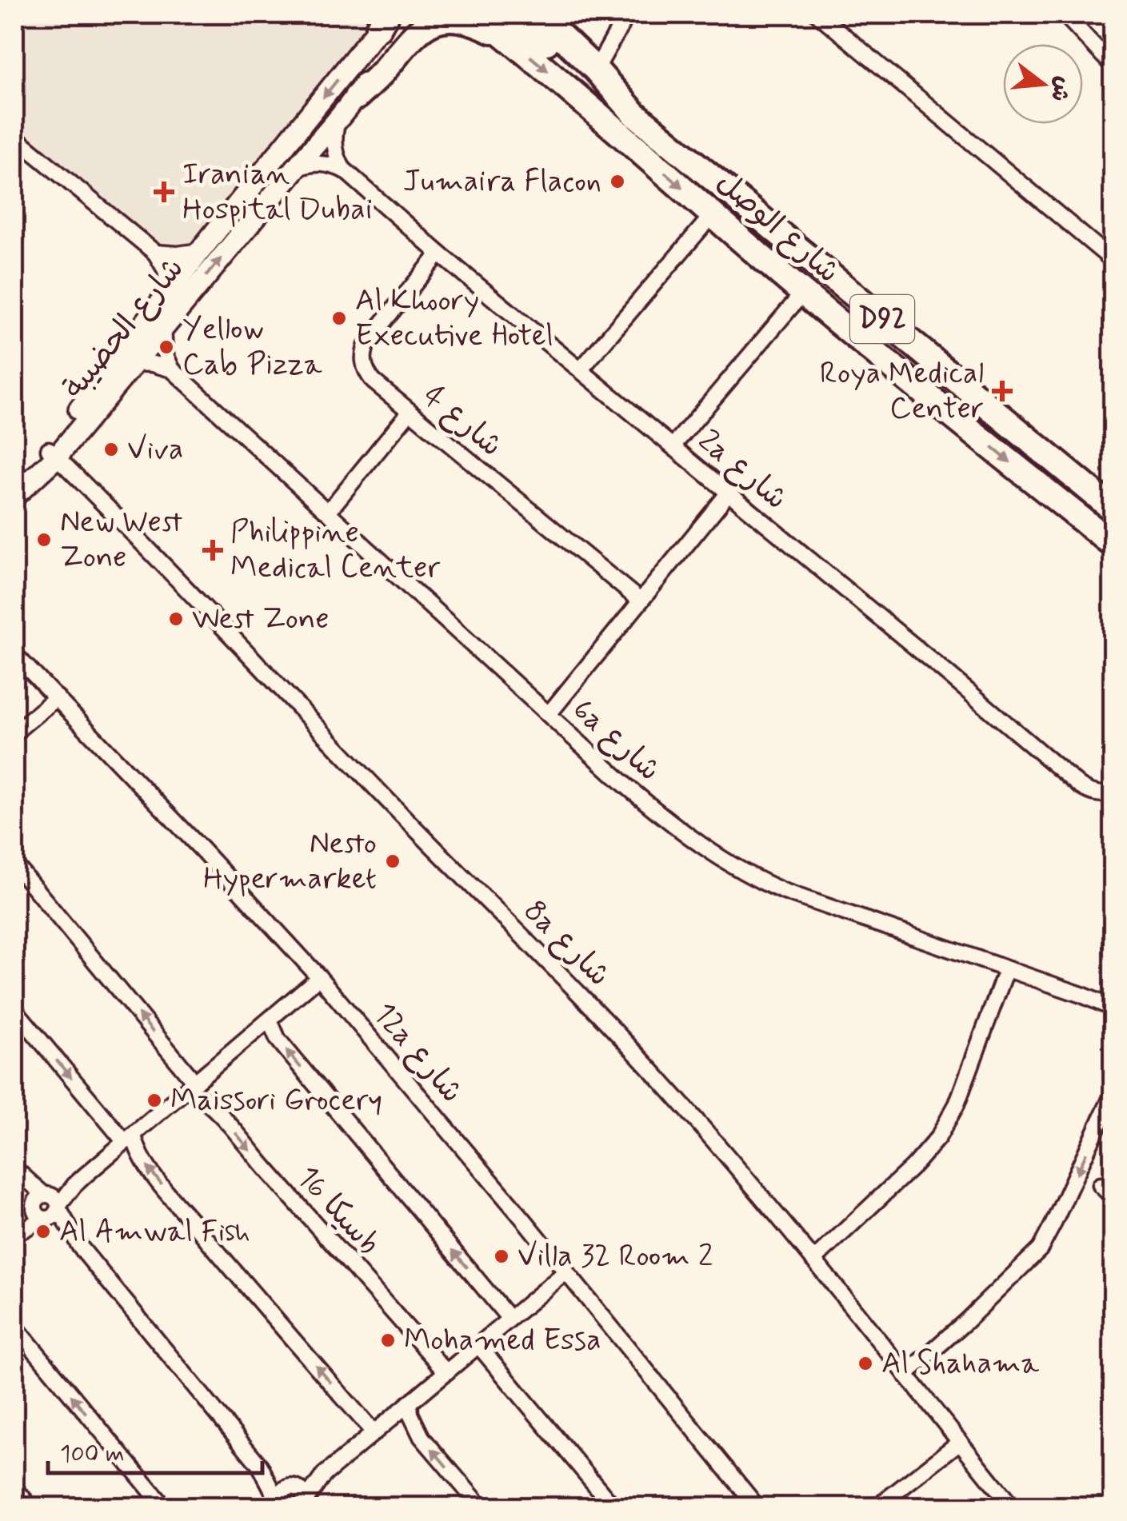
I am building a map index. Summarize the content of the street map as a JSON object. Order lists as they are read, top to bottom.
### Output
{
  "streets": {
    "main road": ["شارع الوصل", "D92"],
    "street": [
      "شارع الحضيبة",
      "شارع 4",
      "2a شارع",
      "6a شارع",
      "8a شارع",
      "12a شارع",
      "سيكا 16b"
    ]
  },
  "crossings": [
    ["شارع الحضيبة", "8a شارع"],
    ["شارع 4", "2a شارع"]
  ],
  "places": {
    "other": [
      "Jumaira Flacon",
      "Al Khoory Executive Hotel",
      "Yellow Cab Pizza",
      "Viva",
      "New West Zone",
      "West Zone",
      "Nesto Hypermarket",
      "Maissori Grocery",
      "Al Amwal Fish",
      "Villa 32 Room 2",
      "Mohamed Essa",
      "Al Shahama"
    ],
    "health": ["Iranian Hospital Dubai", "Roya Medical Center", "Philippine Medical Center"]
  },
  "scale_bar": "100 m",
  "north": "right"
}
